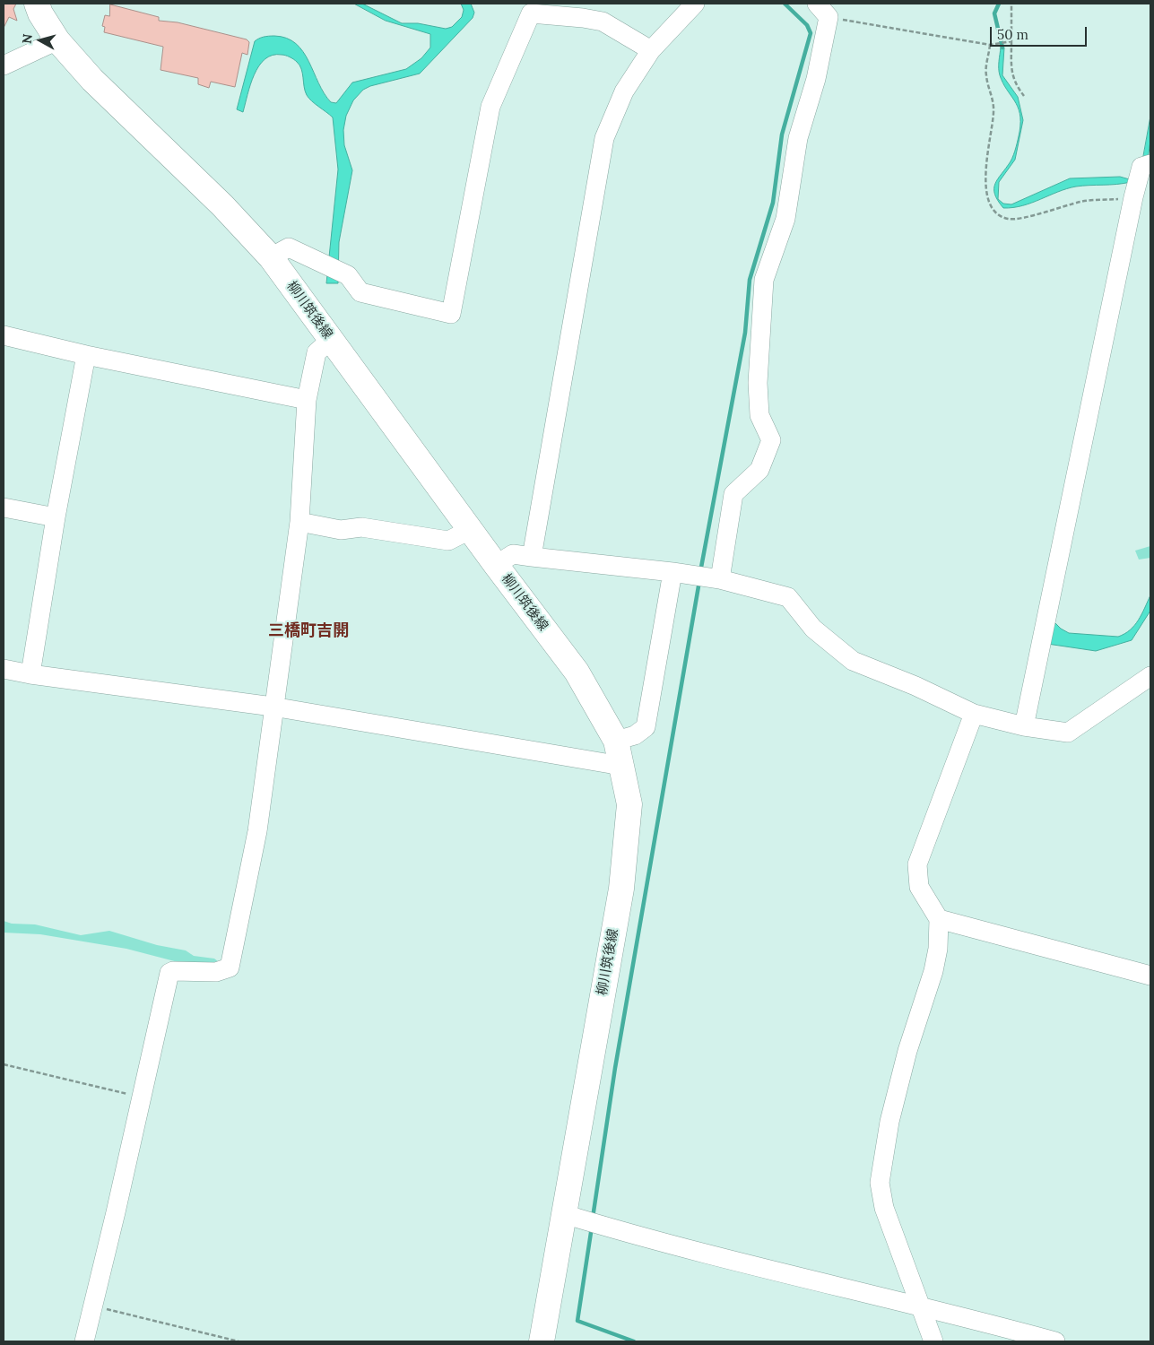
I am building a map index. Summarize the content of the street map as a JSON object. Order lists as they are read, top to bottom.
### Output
{
  "streets": {
    "main road": ["柳川筑後線"]
  },
  "districts": ["三橋町吉開"],
  "scale_bar": "50 m",
  "north": "left"
}
